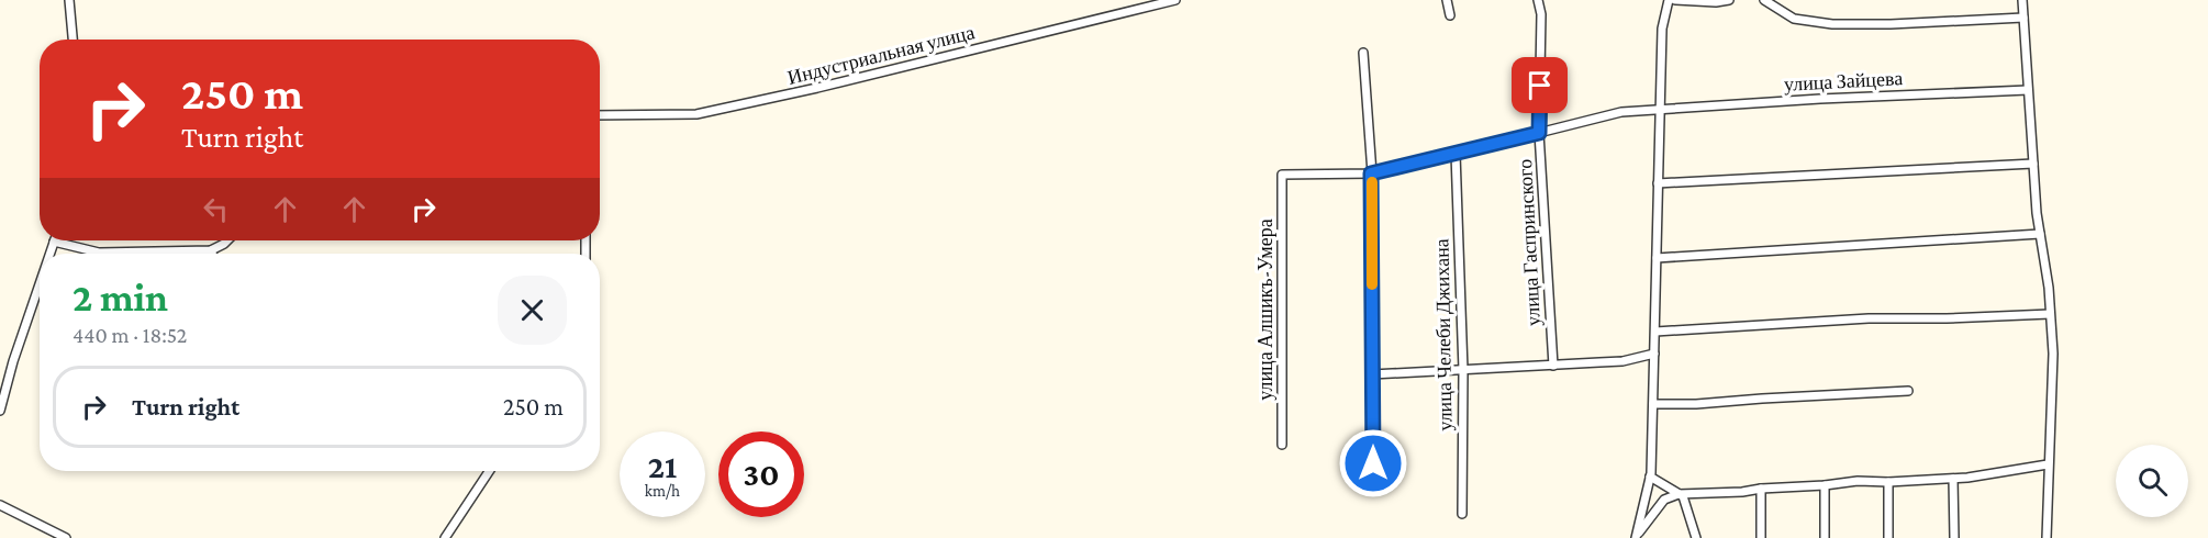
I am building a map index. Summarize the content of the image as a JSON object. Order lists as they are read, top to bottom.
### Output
{
  "streets": {
    "street": [
      "Индустриальная улица",
      "улица Зайцева",
      "улица Гаспринского",
      "улица Алшикъ-Умера",
      "улица Челеби Джихана"
    ]
  },
  "crossings": [
    ["улица Зайцева", "улица Гаспринского"],
    ["улица Зайцева", "улица Алшикъ-Умера"],
    ["улица Зайцева", "улица Челеби Джихана"]
  ],
  "page": {
    "turn": ["250 m", "Turn right"],
    "heading": ["2 min", "440 m · 18:52"],
    "list": [
      {
        "name": "Turn right",
        "value": "250 m"
      }
    ],
    "speed": "21 km/h",
    "limit": "30"
  }
}
